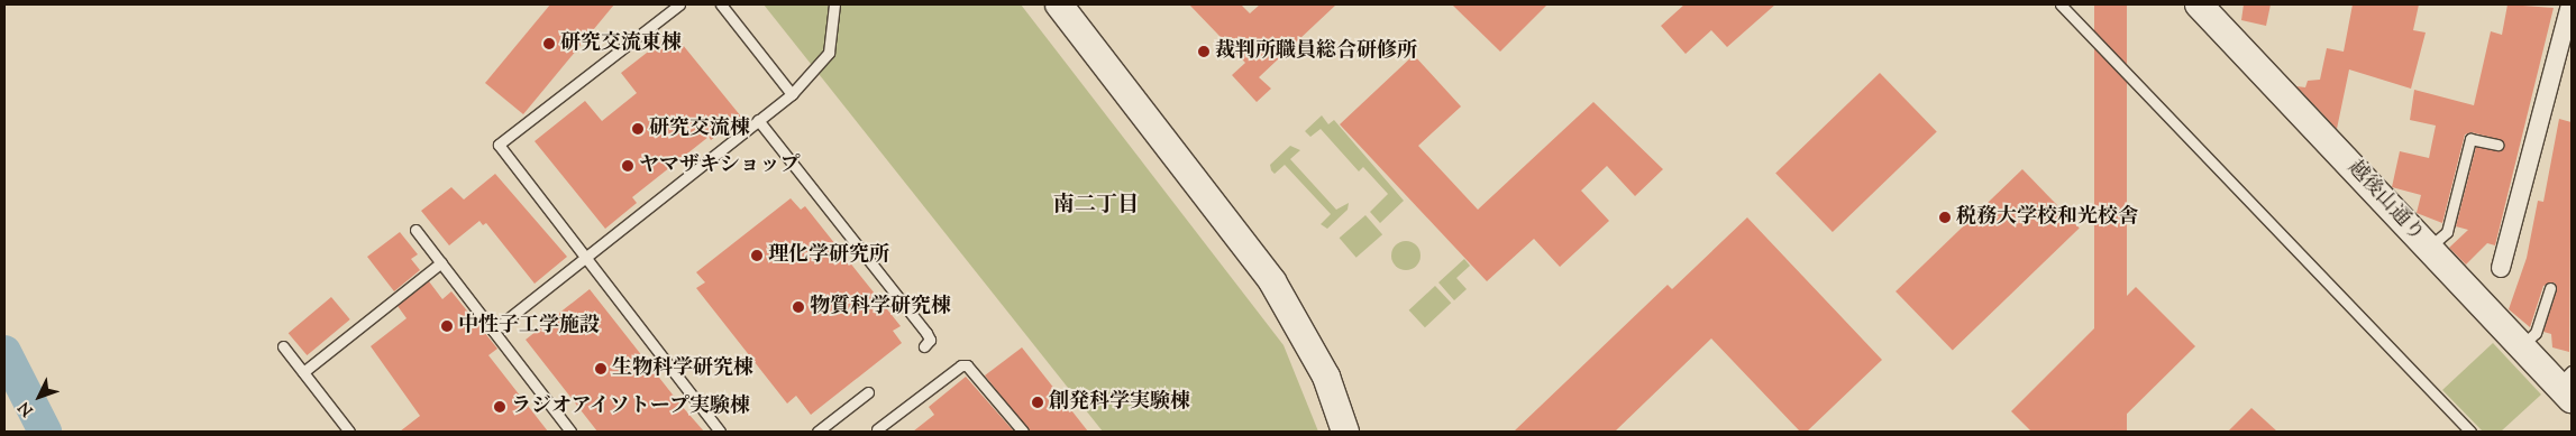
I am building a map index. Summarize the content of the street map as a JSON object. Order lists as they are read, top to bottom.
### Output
{
  "streets": {
    "street": ["越後山通り"]
  },
  "districts": ["南二丁目"],
  "places": [
    "研究交流東棟",
    "裁判所職員総合研修所",
    "研究交流棟",
    "ヤマザキショップ",
    "税務大学校和光校舎",
    "理化学研究所",
    "物質科学研究棟",
    "中性子工学施設",
    "生物科学研究棟",
    "創発科学実験棟",
    "ラジオアイソトープ実験棟"
  ],
  "north": "bottom left"
}
